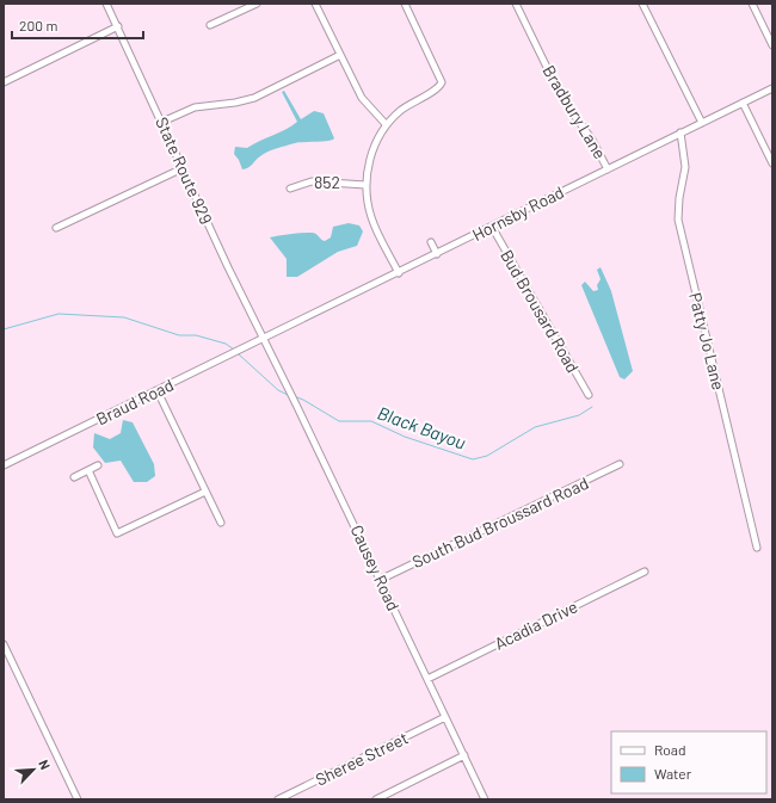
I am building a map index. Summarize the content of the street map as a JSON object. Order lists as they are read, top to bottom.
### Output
{
  "streets": {
    "street": [
      "Bradbury Lane",
      "State Route 929",
      "852",
      "Hornsby Road",
      "Bud Brousard Road",
      "Patty Jo Lane",
      "Braud Road",
      "South Bud Broussard Road",
      "Causey Road",
      "Acadia Drive",
      "Sheree Street"
    ]
  },
  "crossings": [
    ["Bradbury Lane", "Hornsby Road"],
    ["State Route 929", "Hornsby Road"],
    ["State Route 929", "Braud Road"],
    ["State Route 929", "Causey Road"],
    ["Hornsby Road", "Bud Brousard Road"],
    ["Hornsby Road", "Patty Jo Lane"],
    ["Hornsby Road", "Braud Road"],
    ["Hornsby Road", "Causey Road"],
    ["Braud Road", "Causey Road"],
    ["South Bud Broussard Road", "Causey Road"],
    ["Causey Road", "Acadia Drive"],
    ["Causey Road", "Sheree Street"]
  ],
  "water": ["Black Bayou"],
  "legend": ["Road", "Water"],
  "scale_bar": "200 m",
  "north": "top right"
}
